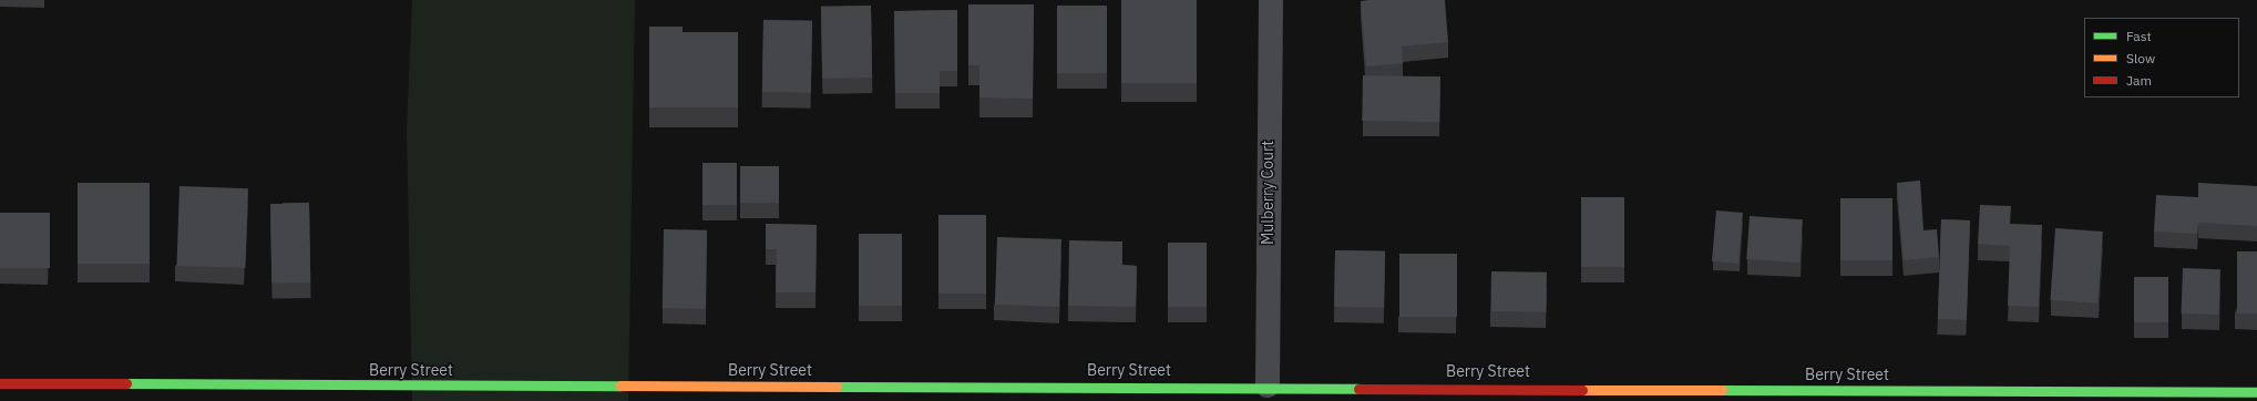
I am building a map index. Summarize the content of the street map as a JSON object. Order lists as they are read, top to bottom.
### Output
{
  "streets": {
    "street": ["Mulberry Court", "Berry Street"]
  },
  "crossings": [
    ["Mulberry Court", "Berry Street"]
  ],
  "legend": ["Fast", "Slow", "Jam"]
}
